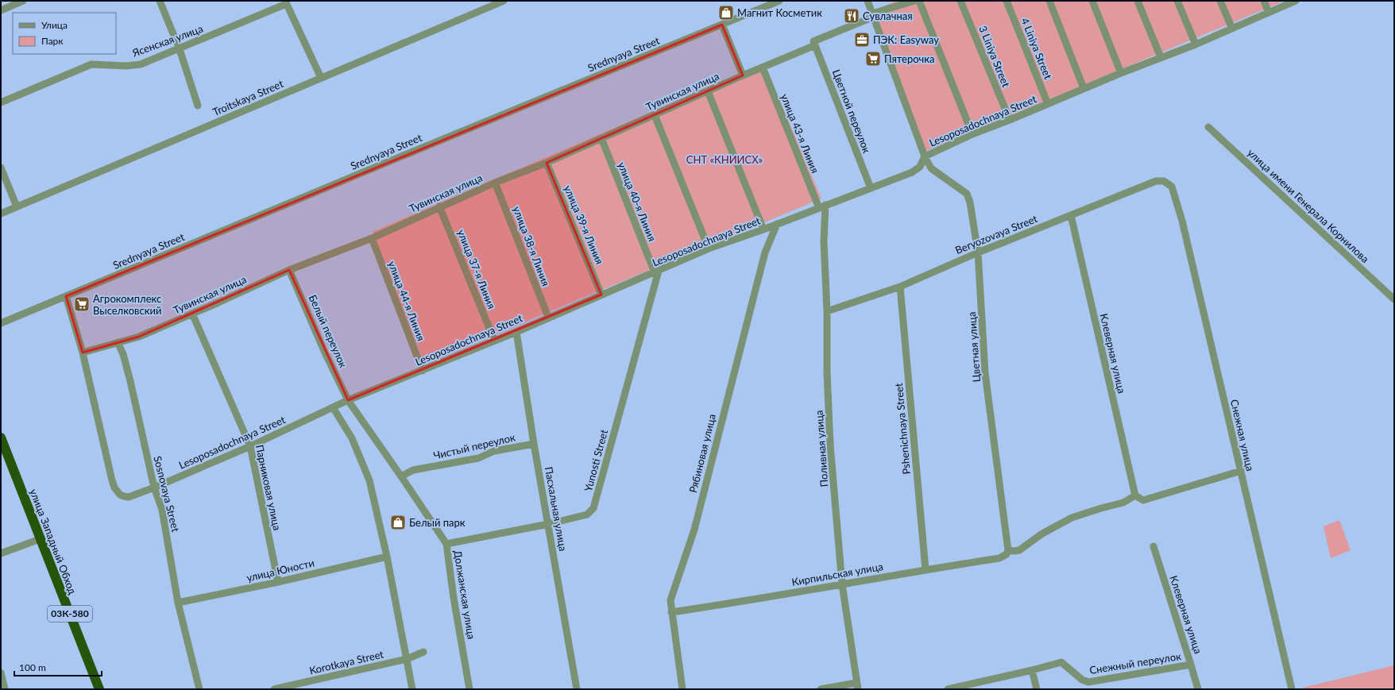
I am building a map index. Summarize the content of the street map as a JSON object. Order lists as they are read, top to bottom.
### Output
{
  "streets": {
    "highway": ["улица Западный Обход", "03К-580"],
    "street": [
      "Ясенская улица",
      "4 Liniya Street",
      "Srednyaya Street",
      "3 Liniya Street",
      "Тувинская улица",
      "Troitskaya Street",
      "Цветной переулок",
      "Lesoposadochnaya Street",
      "улица 43-я Линия",
      "улица 40-я Линия",
      "улица имени Генерала Корнилова",
      "улица 39-я Линия",
      "Beryozovaya Street",
      "улица 38-я Линия",
      "улица 37-я Линия",
      "улица 44-я Линия",
      "Белый переулок",
      "Цветная улица",
      "Клеверная улица",
      "Pshenichnaya Street",
      "Снежная улица",
      "Чистый переулок",
      "Поливная улица",
      "Рябиновая улица",
      "Yunosti Street",
      "Парниковая улица",
      "Sosnovaya Street",
      "Пасхальная улица",
      "улица Юности",
      "Кирпильская улица",
      "Должанская улица",
      "Korotkaya Street",
      "Снежный переулок"
    ]
  },
  "crossings": [
    ["4 Liniya Street", "Lesoposadochnaya Street"],
    ["3 Liniya Street", "Lesoposadochnaya Street"],
    ["Тувинская улица", "Цветной переулок"],
    ["Тувинская улица", "Lesoposadochnaya Street"],
    ["Тувинская улица", "улица 43-я Линия"],
    ["Тувинская улица", "улица 40-я Линия"],
    ["Тувинская улица", "улица 39-я Линия"],
    ["Тувинская улица", "улица 38-я Линия"],
    ["Тувинская улица", "улица 37-я Линия"],
    ["Тувинская улица", "улица 44-я Линия"],
    ["Тувинская улица", "Белый переулок"],
    ["Тувинская улица", "Цветная улица"],
    ["Тувинская улица", "Парниковая улица"],
    ["Тувинская улица", "Sosnovaya Street"],
    ["Цветной переулок", "Lesoposadochnaya Street"],
    ["Lesoposadochnaya Street", "улица 43-я Линия"],
    ["Lesoposadochnaya Street", "улица 40-я Линия"],
    ["Lesoposadochnaya Street", "улица 39-я Линия"],
    ["Lesoposadochnaya Street", "улица 38-я Линия"],
    ["Lesoposadochnaya Street", "улица 37-я Линия"],
    ["Lesoposadochnaya Street", "улица 44-я Линия"],
    ["Lesoposadochnaya Street", "Белый переулок"],
    ["Lesoposadochnaya Street", "Цветная улица"],
    ["Lesoposadochnaya Street", "Поливная улица"],
    ["Lesoposadochnaya Street", "Рябиновая улица"],
    ["Lesoposadochnaya Street", "Yunosti Street"],
    ["Lesoposadochnaya Street", "Парниковая улица"],
    ["Lesoposadochnaya Street", "Sosnovaya Street"],
    ["Lesoposadochnaya Street", "Пасхальная улица"],
    ["Lesoposadochnaya Street", "Должанская улица"],
    ["улица 43-я Линия", "Поливная улица"],
    ["улица 40-я Линия", "Yunosti Street"],
    ["Beryozovaya Street", "Цветная улица"],
    ["Beryozovaya Street", "Клеверная улица"],
    ["Beryozovaya Street", "Pshenichnaya Street"],
    ["Beryozovaya Street", "Снежная улица"],
    ["Beryozovaya Street", "Поливная улица"],
    ["Белый переулок", "Должанская улица"],
    ["Цветная улица", "Кирпильская улица"],
    ["Клеверная улица", "Кирпильская улица"],
    ["Клеверная улица", "Снежный переулок"],
    ["Pshenichnaya Street", "Кирпильская улица"],
    ["Чистый переулок", "Пасхальная улица"],
    ["Чистый переулок", "Должанская улица"],
    ["Поливная улица", "Кирпильская улица"],
    ["Рябиновая улица", "Кирпильская улица"],
    ["Yunosti Street", "Пасхальная улица"],
    ["Yunosti Street", "Должанская улица"],
    ["Парниковая улица", "улица Юности"],
    ["Sosnovaya Street", "улица Юности"]
  ],
  "parks": ["СНТ «КНИИСХ»"],
  "places": {
    "shop": ["Магнит Косметик", "Белый парк"],
    "restaurant": ["Сувлачная"],
    "office": ["ПЭК: Easyway"],
    "supermarket": ["Пятерочка", "Агрокомплекс Выселковский"]
  },
  "legend": ["Улица", "Парк"],
  "scale_bar": "100 m"
}
